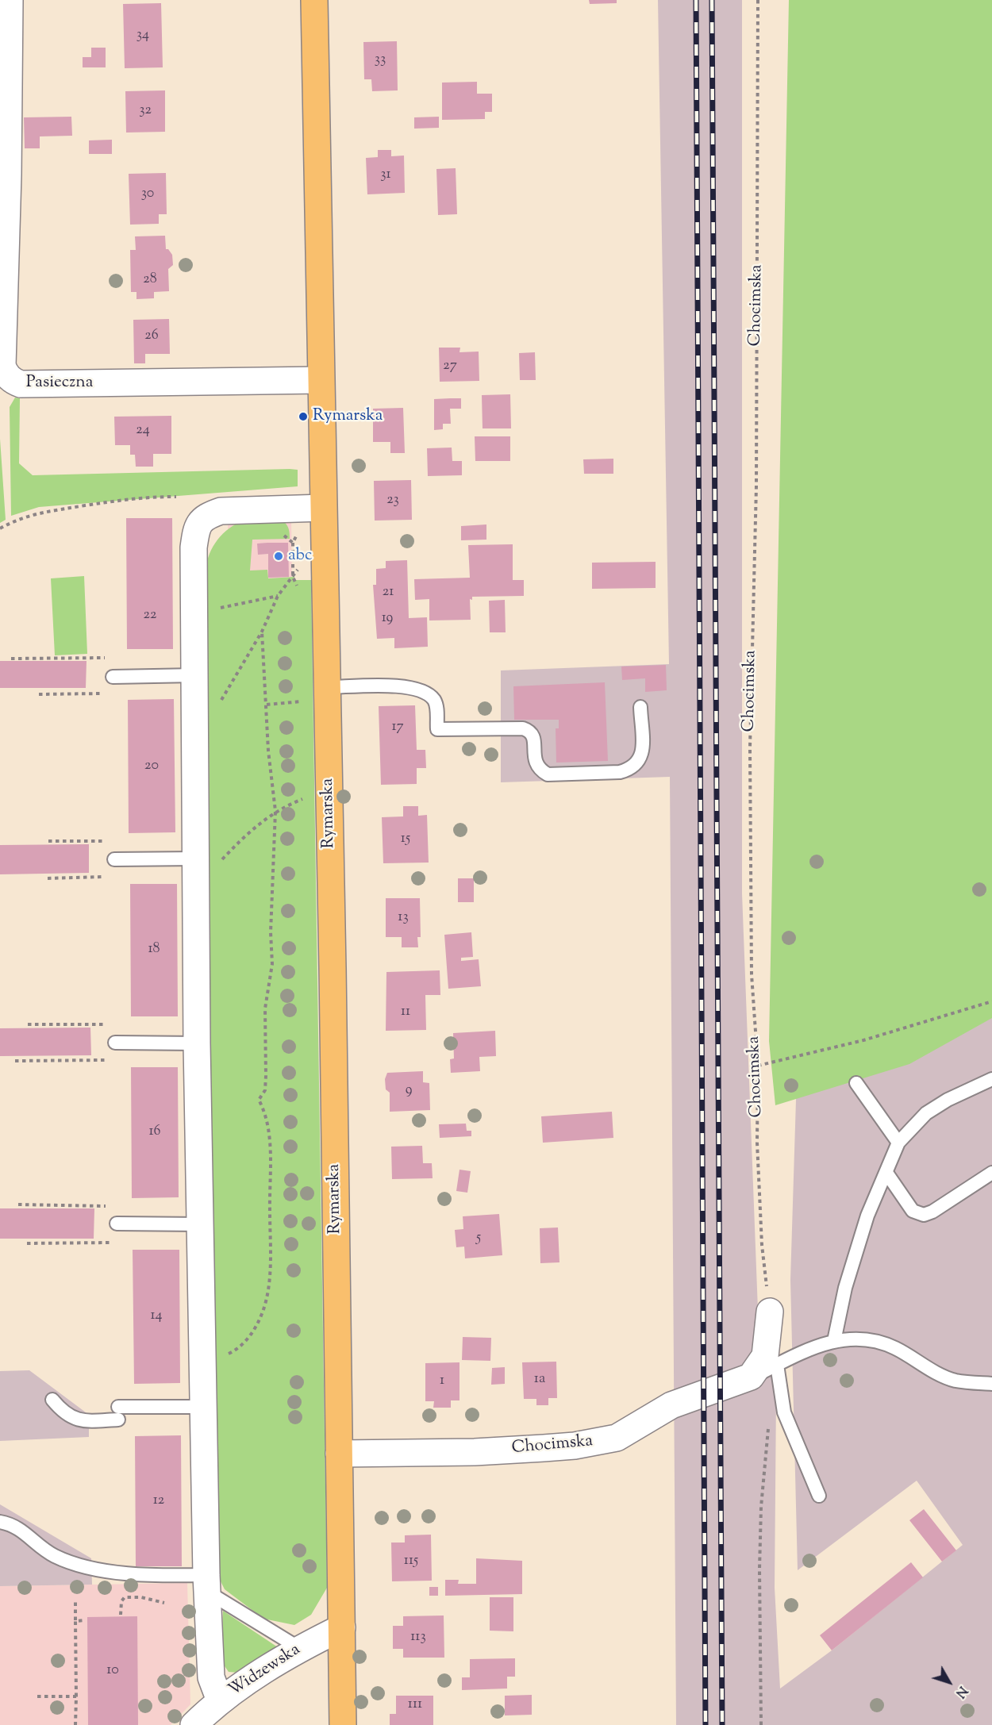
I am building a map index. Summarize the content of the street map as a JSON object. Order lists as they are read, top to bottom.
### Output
{
  "streets": {
    "main road": ["Rymarska"],
    "street": ["Chocimska", "Pasieczna", "Widzewska"]
  },
  "crossings": [
    ["Chocimska", "Rymarska"],
    ["Pasieczna", "Rymarska"],
    ["Rymarska", "Widzewska"]
  ],
  "places": ["Rymarska", "abc"],
  "house_numbers": [
    "34",
    "33",
    "32",
    "31",
    "30",
    "28",
    "26",
    "27",
    "24",
    "23",
    "21",
    "22",
    "19",
    "17",
    "20",
    "15",
    "13",
    "18",
    "11",
    "9",
    "16",
    "5",
    "14",
    "1a",
    "1",
    "12",
    "115",
    "113",
    "10",
    "111"
  ],
  "north": "bottom right"
}
